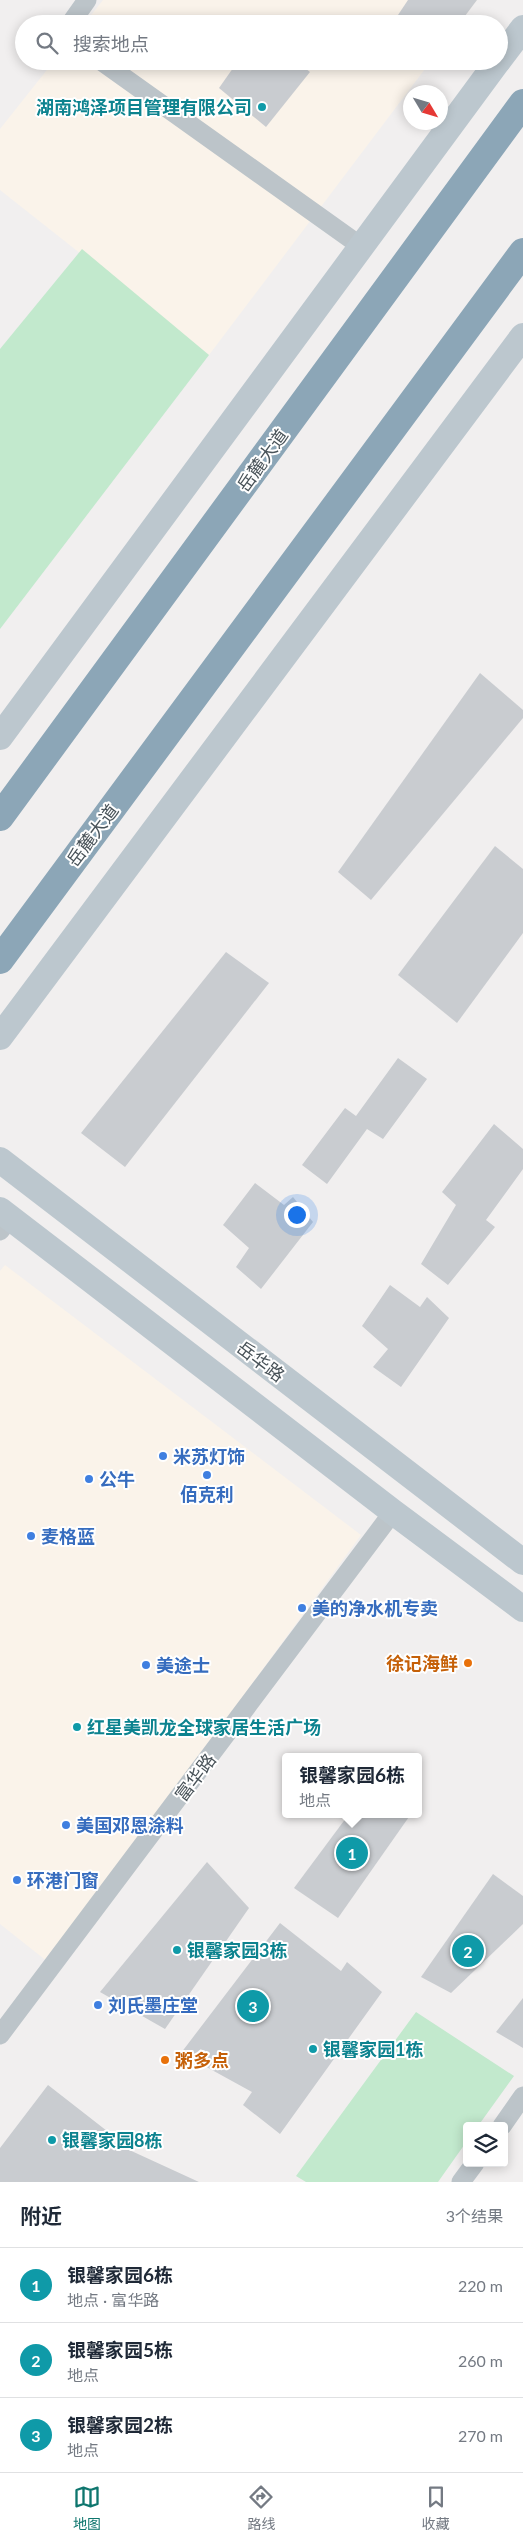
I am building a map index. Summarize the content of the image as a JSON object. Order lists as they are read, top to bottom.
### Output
{
  "streets": {
    "highway": ["岳麓大道"],
    "street": ["岳华路", "富华路"]
  },
  "places": [
    "湖南鸿泽项目管理有限公司",
    "米苏灯饰",
    "佰克利",
    "公牛",
    "麦格蓝",
    "美的净水机专卖",
    "徐记海鲜",
    "美途士",
    "红星美凯龙全球家居生活广场",
    "美国邓恩涂料",
    "环港门窗",
    "银馨家园3栋",
    "刘氏墨庄堂",
    "银馨家园1栋",
    "粥多点",
    "银馨家园8栋"
  ],
  "north": "bottom right",
  "page": {
    "search": "搜索地点",
    "popup": ["银馨家园6栋", "地点"],
    "pins": ["1", "2", "3"],
    "heading": ["附近", "3个结果"],
    "list": [
      {
        "mark": "1",
        "name": "银馨家园6栋",
        "note": "地点 · 富华路",
        "value": "220 m"
      },
      {
        "mark": "2",
        "name": "银馨家园5栋",
        "note": "地点",
        "value": "260 m"
      },
      {
        "mark": "3",
        "name": "银馨家园2栋",
        "note": "地点",
        "value": "270 m"
      }
    ],
    "nav": ["地图", "路线", "收藏"]
  }
}
